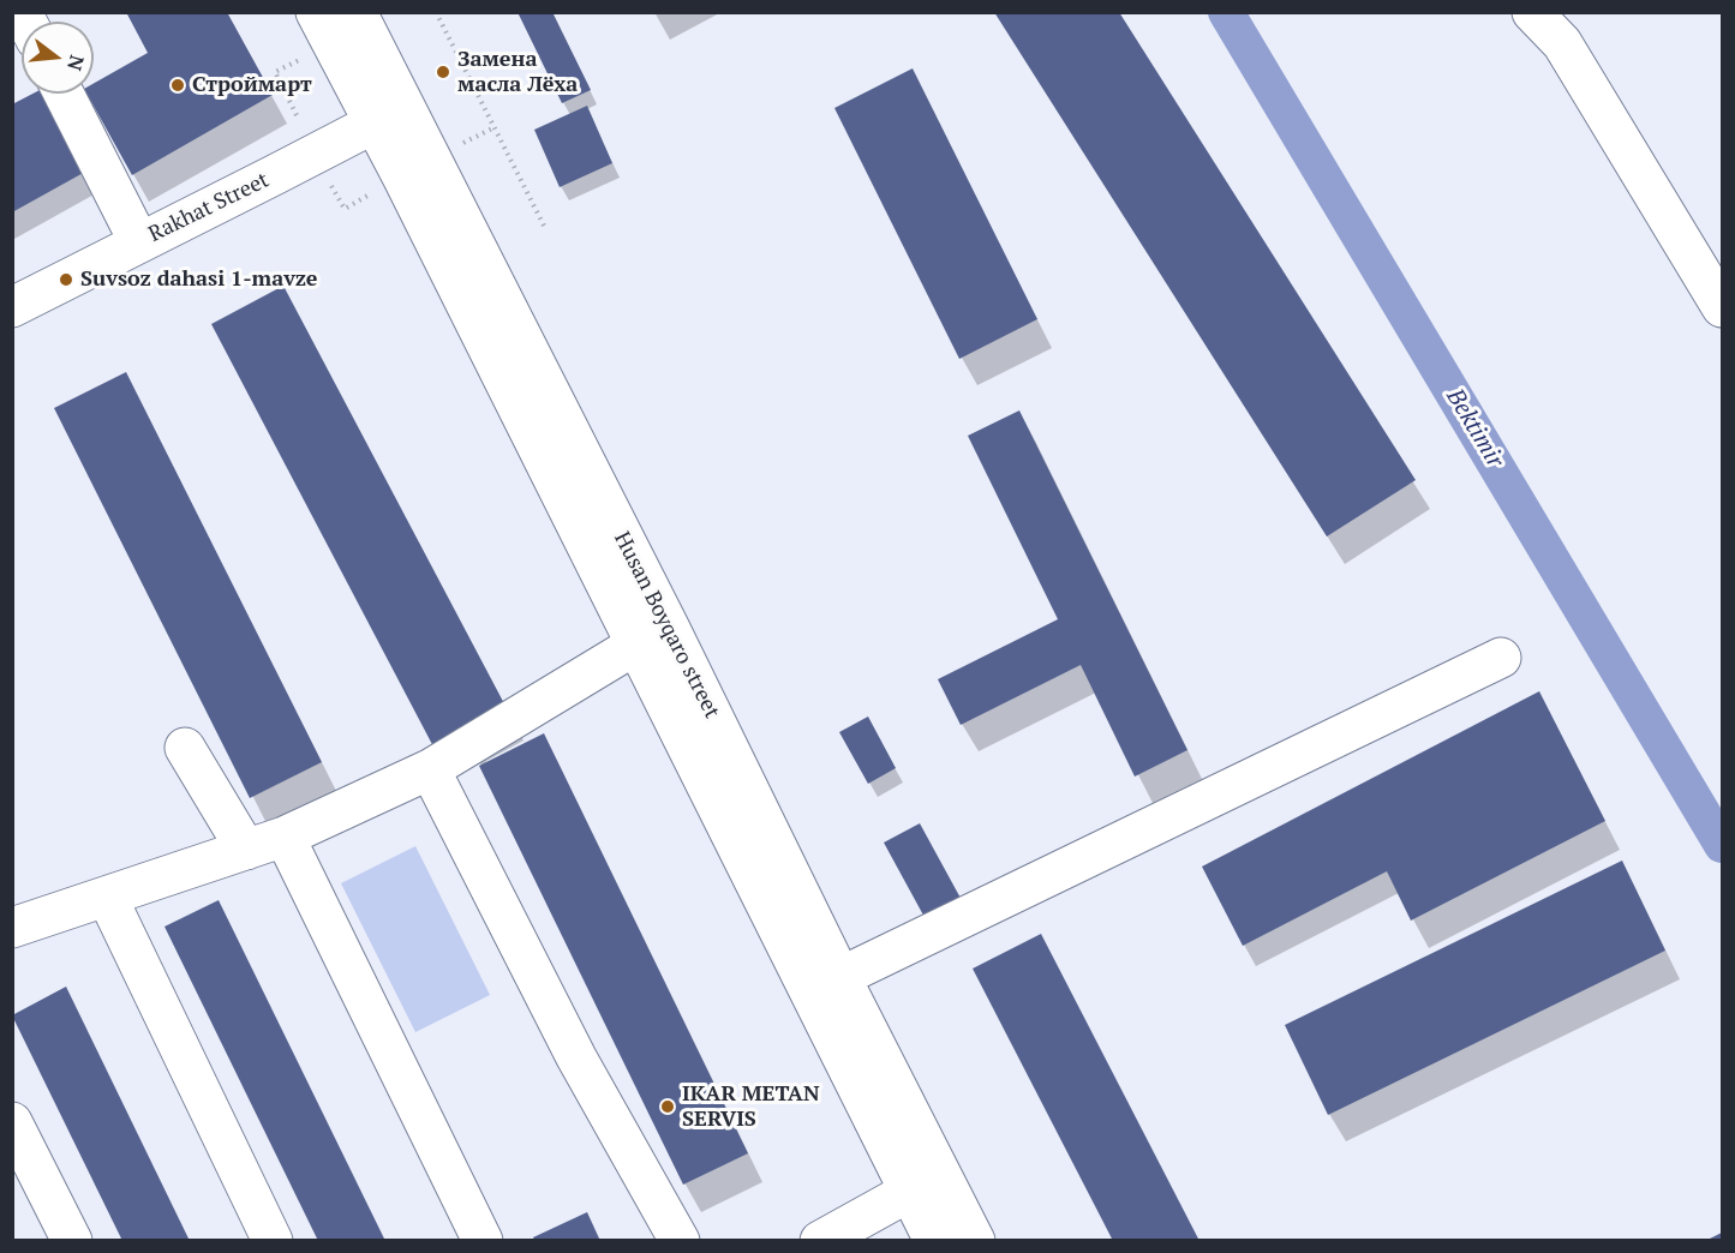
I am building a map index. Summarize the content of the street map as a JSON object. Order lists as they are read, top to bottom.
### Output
{
  "streets": {
    "main road": ["Rakhat Street", "Husan Boyqaro street"]
  },
  "crossings": [
    ["Rakhat Street", "Husan Boyqaro street"]
  ],
  "water": ["Bektimir"],
  "places": [
    "Замена масла Лёха",
    "Строймарт",
    "Suvsoz dahasi 1-mavze",
    "IKAR METAN SERVIS"
  ],
  "north": "right"
}
